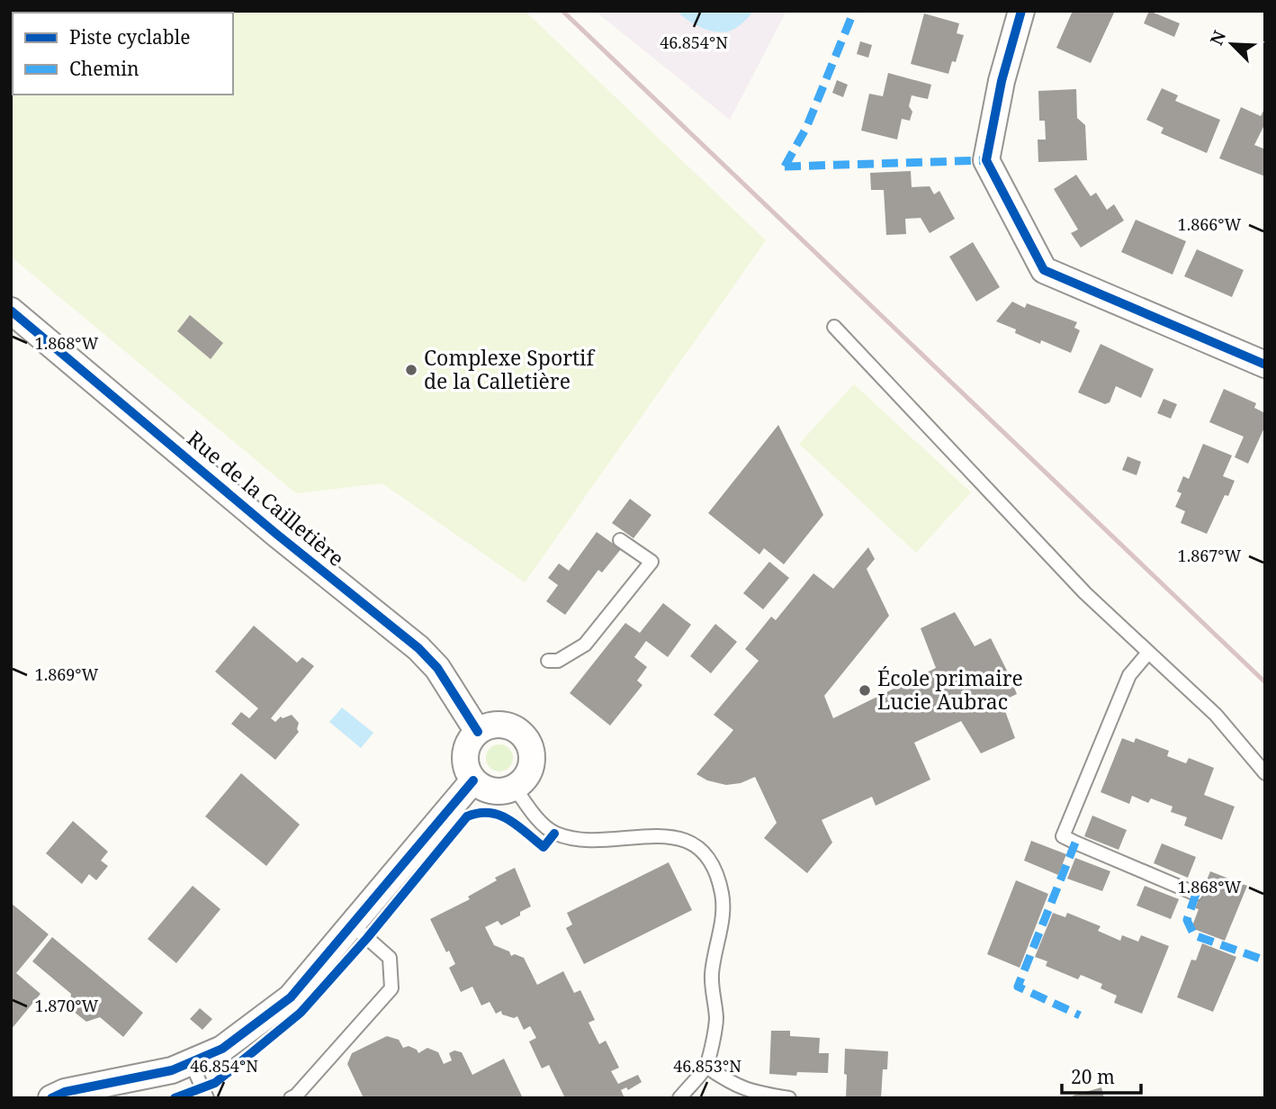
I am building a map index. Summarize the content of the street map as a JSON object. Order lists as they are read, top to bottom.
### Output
{
  "streets": {
    "street": ["Rue de la Cailletière"]
  },
  "places": ["Complexe Sportif de la Calletière", "École primaire Lucie Aubrac"],
  "legend": ["Piste cyclable", "Chemin"],
  "scale_bar": "20 m",
  "north": "top left",
  "coordinates": [
    "46.854°N",
    "1.866°W",
    "1.868°W",
    "1.867°W",
    "1.869°W",
    "1.870°W",
    "46.853°N"
  ]
}
